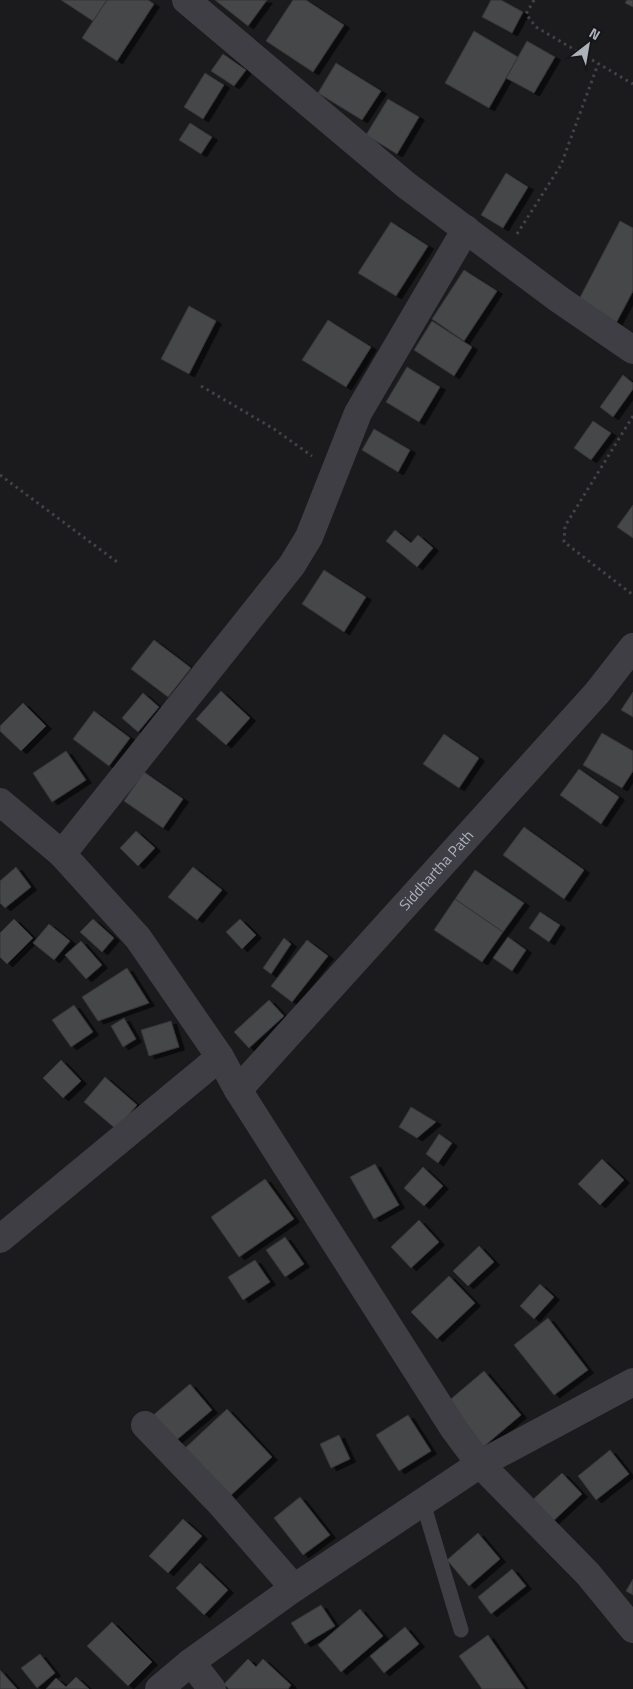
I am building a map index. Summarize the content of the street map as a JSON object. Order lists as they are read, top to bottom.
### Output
{
  "streets": {
    "street": ["Siddhartha Path"]
  },
  "north": "top right"
}
